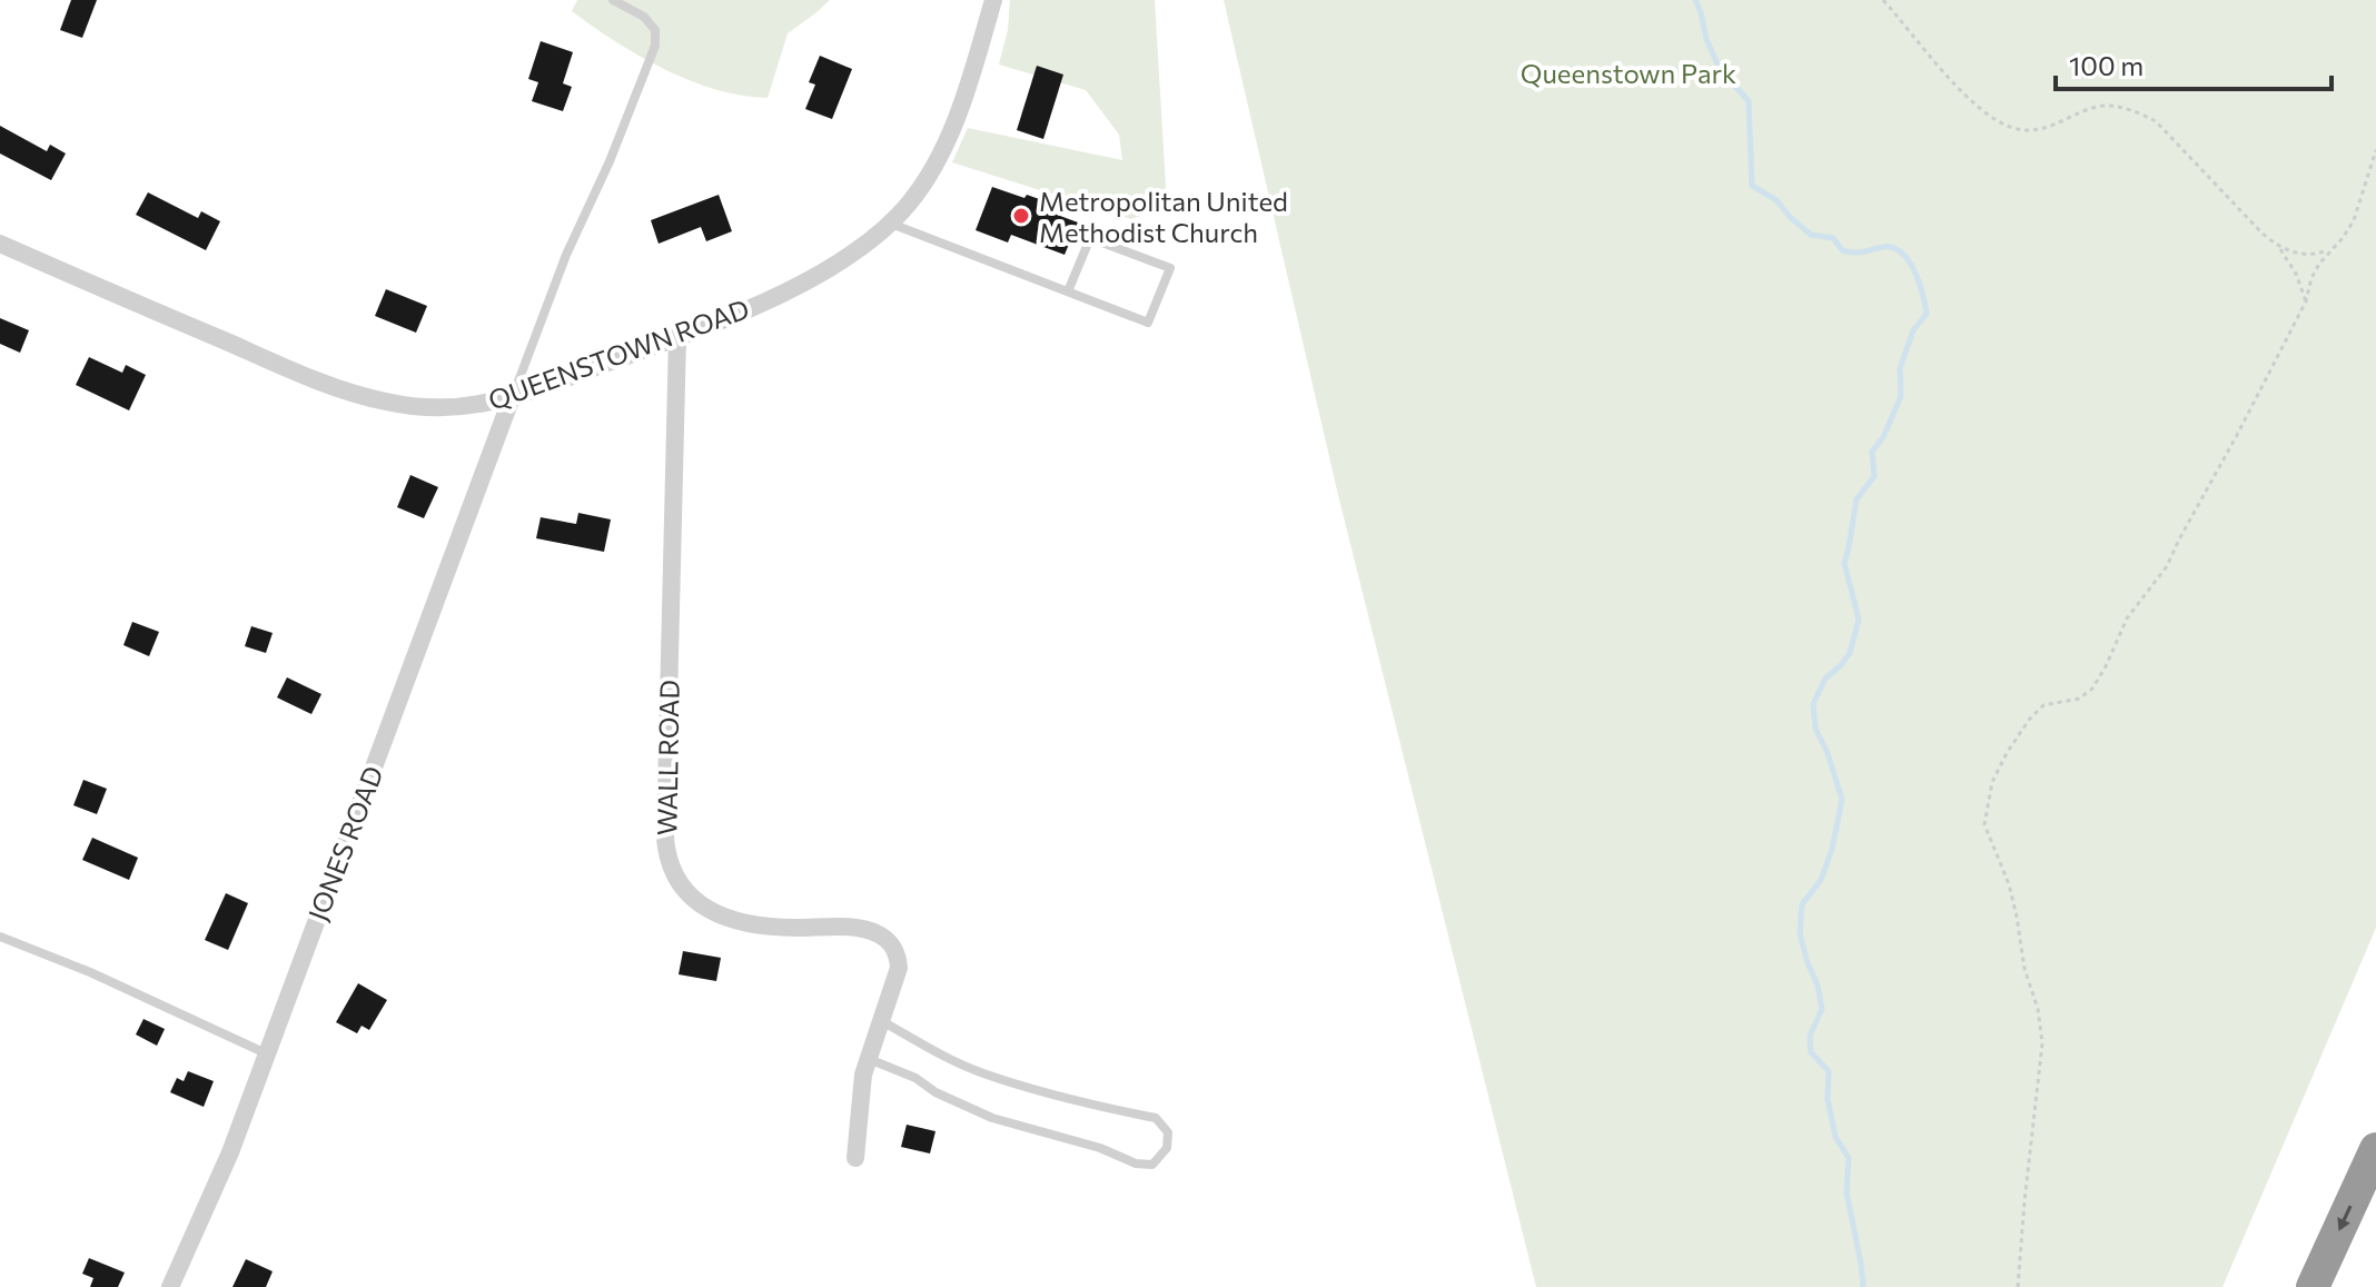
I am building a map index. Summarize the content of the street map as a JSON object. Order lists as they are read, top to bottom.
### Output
{
  "streets": {
    "street": ["QUEENSTOWN ROAD", "WALL ROAD", "JONES ROAD"]
  },
  "crossings": [
    ["QUEENSTOWN ROAD", "WALL ROAD"],
    ["QUEENSTOWN ROAD", "JONES ROAD"]
  ],
  "parks": ["Queenstown Park"],
  "places": ["Metropolitan United Methodist Church"],
  "scale_bar": "100 m"
}
